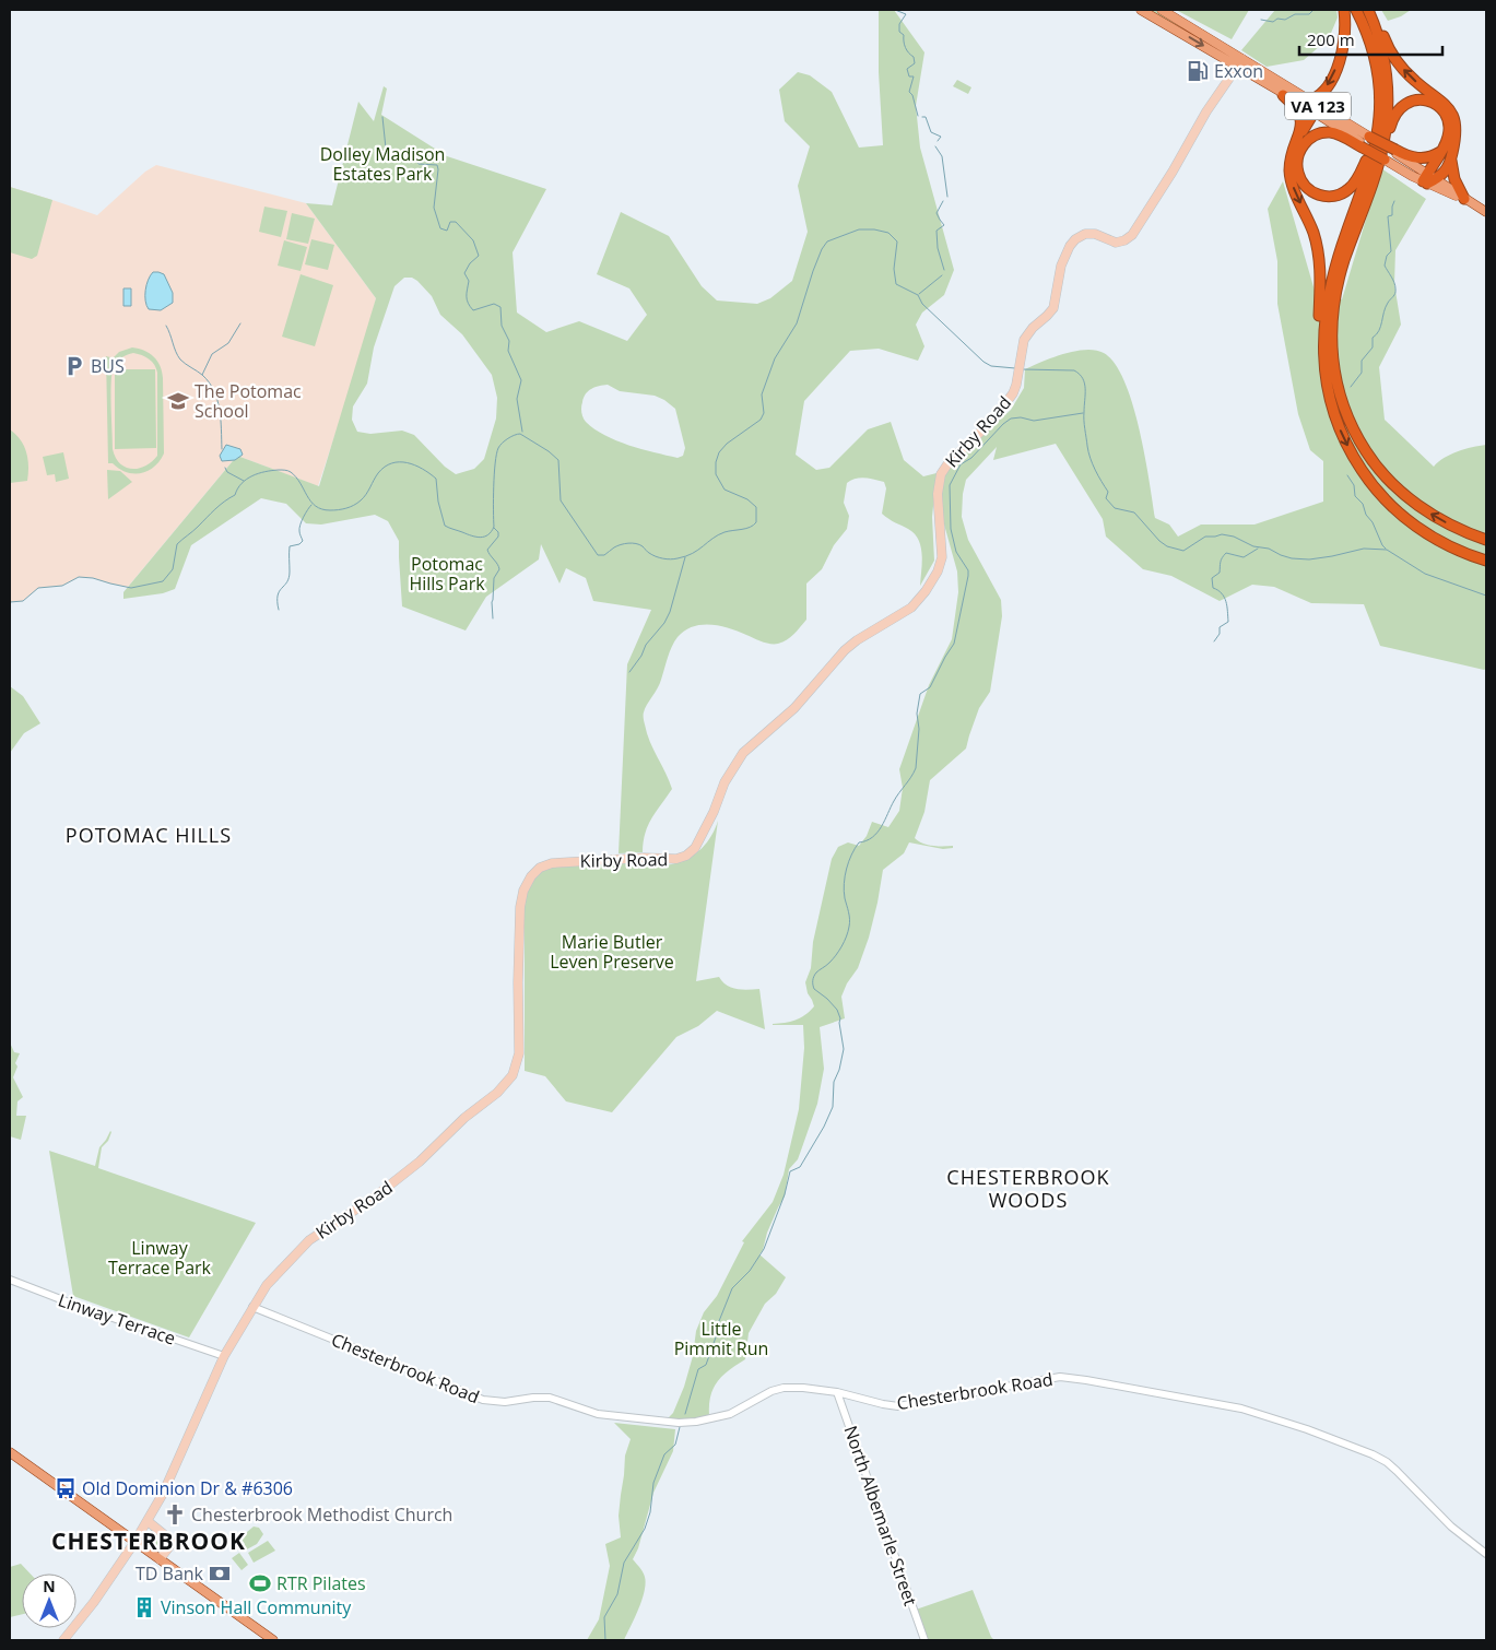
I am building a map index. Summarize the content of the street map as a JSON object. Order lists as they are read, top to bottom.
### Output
{
  "streets": {
    "main road": ["VA 123", "Kirby Road"],
    "street": ["Linway Terrace", "Chesterbrook Road", "North Albemarle Street"]
  },
  "crossings": [
    ["VA 123", "Kirby Road"],
    ["Kirby Road", "Linway Terrace"],
    ["Kirby Road", "Chesterbrook Road"],
    ["Chesterbrook Road", "North Albemarle Street"]
  ],
  "districts": ["POTOMAC HILLS", "CHESTERBROOK WOODS", "CHESTERBROOK"],
  "parks": [
    "Dolley Madison Estates Park",
    "Potomac Hills Park",
    "Marie Butler Leven Preserve",
    "Linway Terrace Park",
    "Little Pimmit Run"
  ],
  "places": {
    "fuel station": ["Exxon"],
    "parking": ["BUS"],
    "school or university": ["The Potomac School"],
    "bus stop": ["Old Dominion Dr & #6306"],
    "church": ["Chesterbrook Methodist Church"],
    "bank": ["TD Bank"],
    "sports": ["RTR Pilates"],
    "building": ["Vinson Hall Community"]
  },
  "scale_bar": "200 m",
  "north": "top"
}
